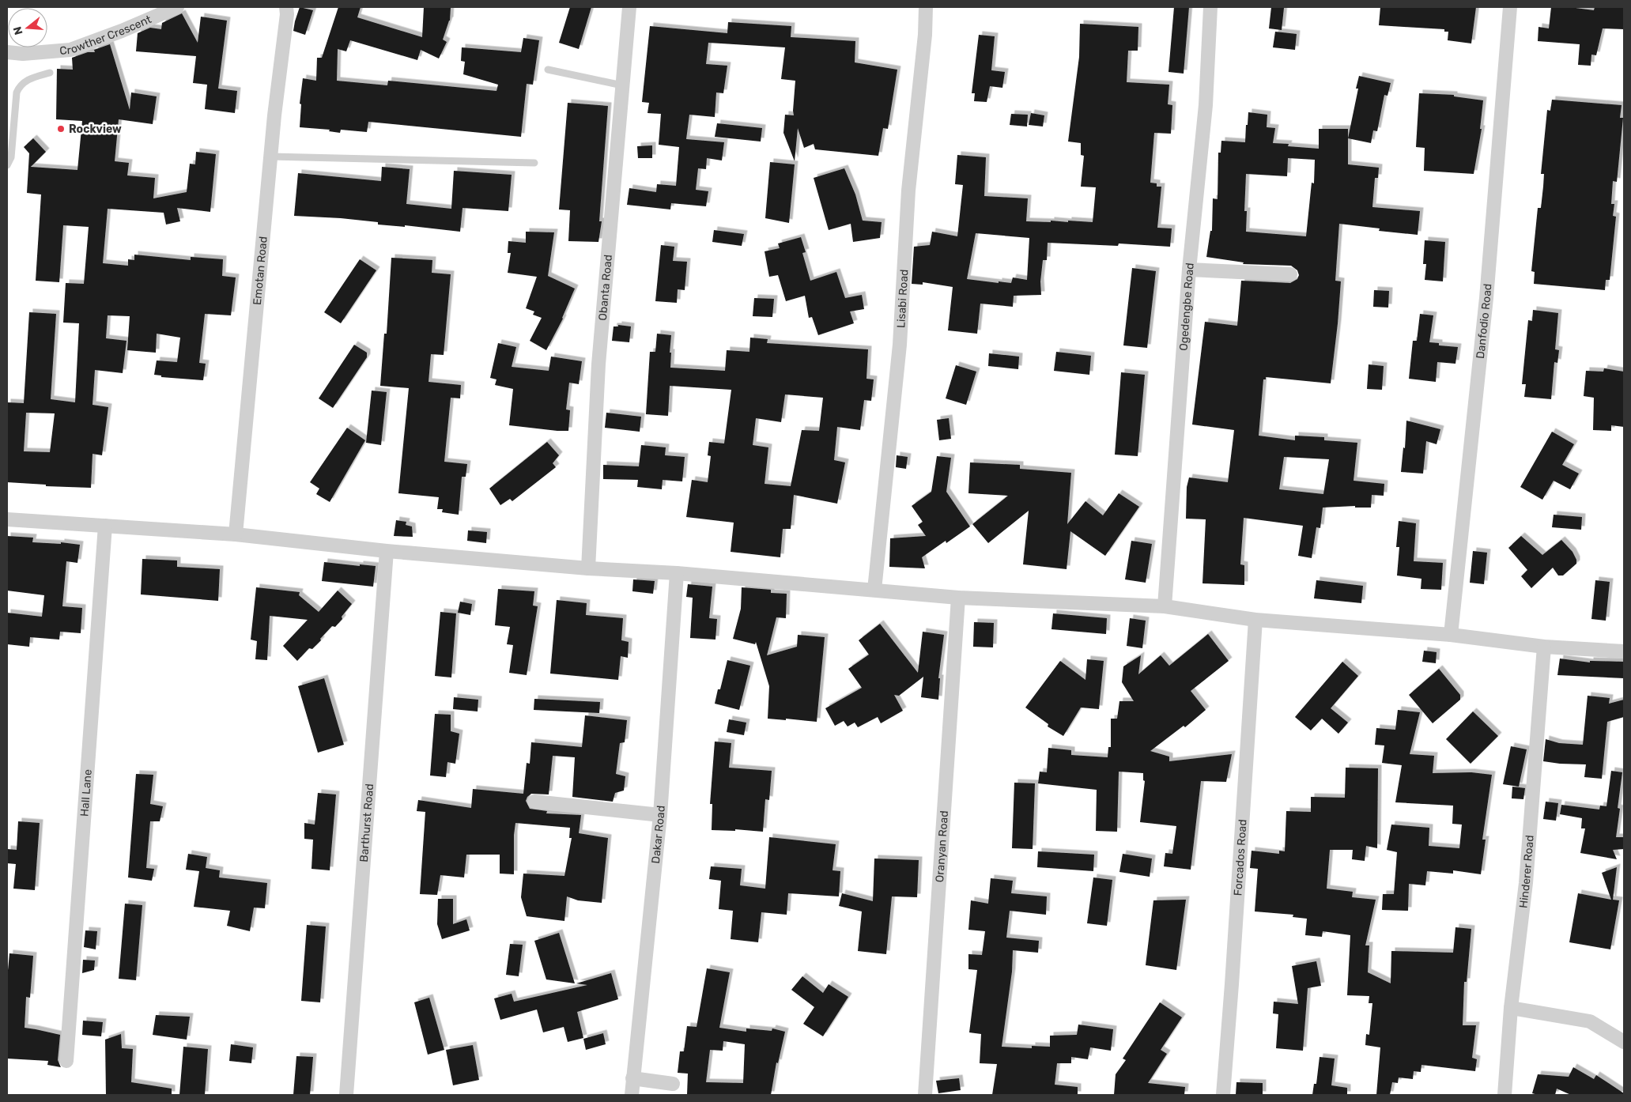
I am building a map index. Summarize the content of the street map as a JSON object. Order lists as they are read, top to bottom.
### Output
{
  "streets": {
    "street": [
      "Crowther Crescent",
      "Emotan Road",
      "Obanta Road",
      "Lisabi Road",
      "Ogedengbe Road",
      "Danfodio Road",
      "Hall Lane",
      "Barthurst Road",
      "Dakar Road",
      "Oranyan Road",
      "Forcados Road",
      "Hinderer Road"
    ]
  },
  "places": ["Rockview"],
  "north": "left"
}
